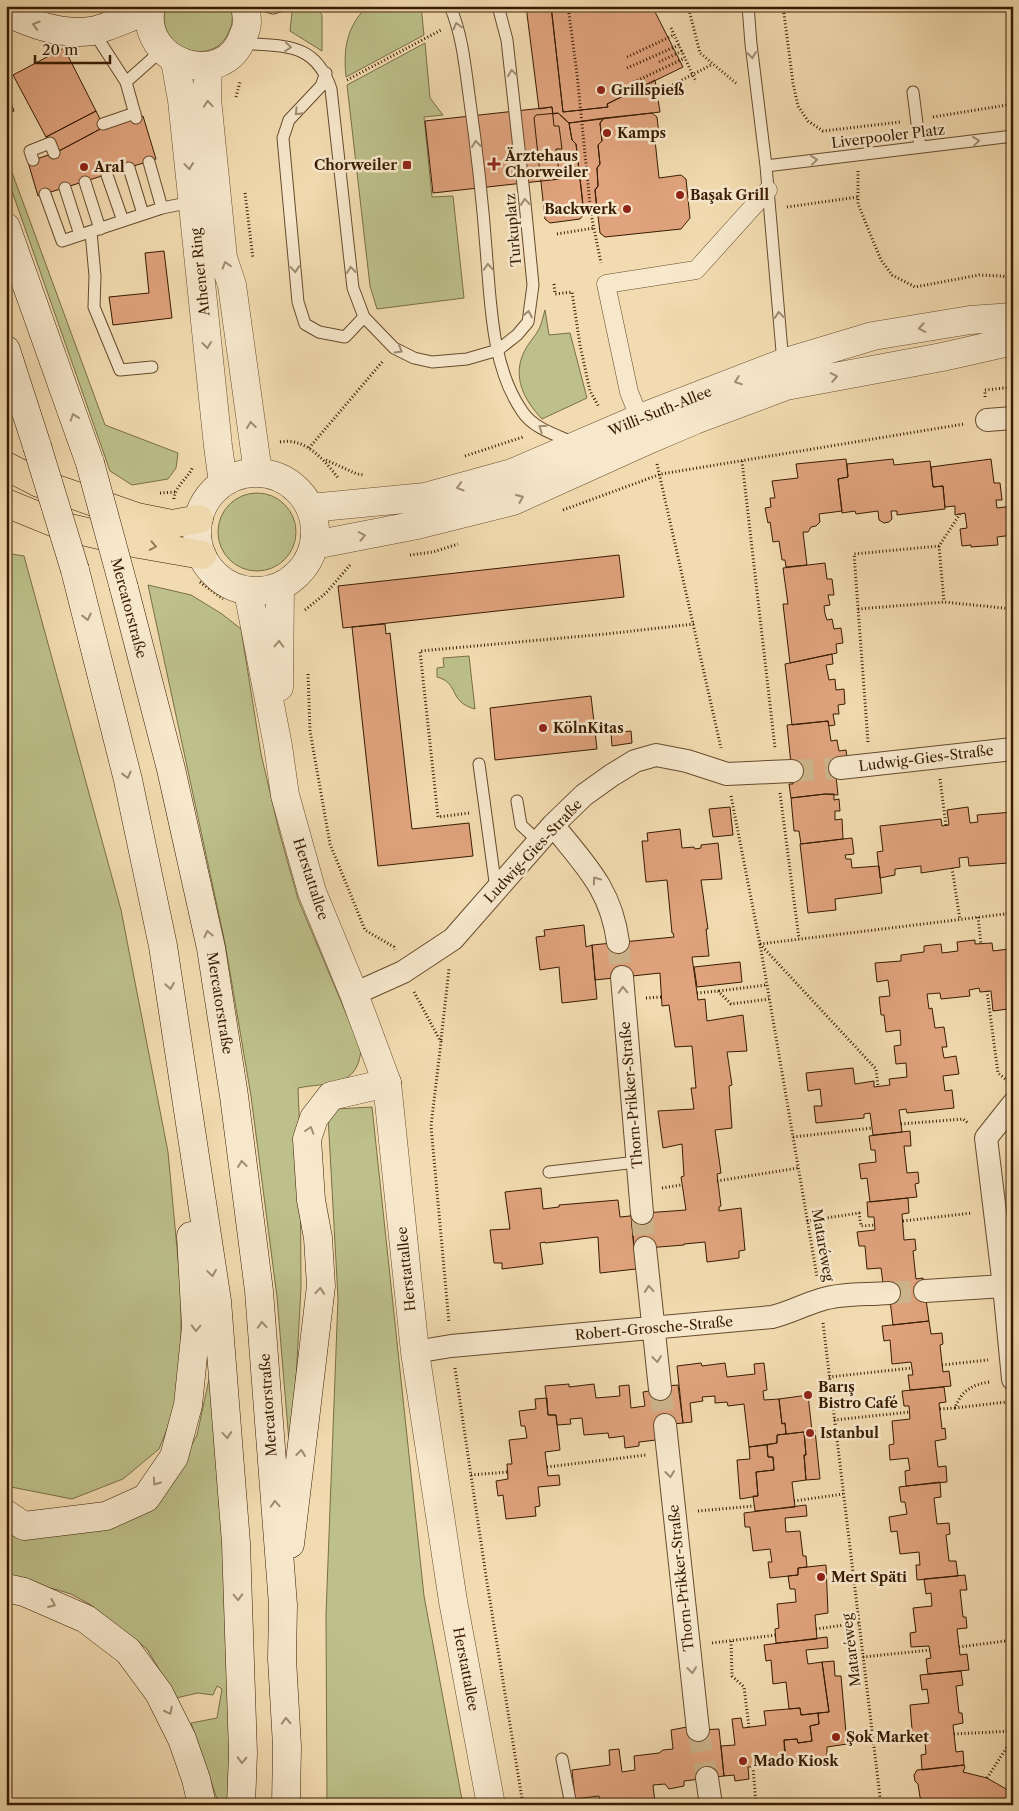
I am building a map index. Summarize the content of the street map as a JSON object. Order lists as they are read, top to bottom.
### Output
{
  "streets": {
    "main road": [
      "Athener Ring",
      "Willi-Suth-Allee",
      "Mercatorstraße",
      "Herstattallee"
    ],
    "street": ["Ludwig-Gies-Straße", "Thorn-Prikker-Straße", "Robert-Grosche-Straße"],
    "lane": ["Liverpooler Platz", "Turkuplatz"],
    "path": ["Mataréweg"]
  },
  "crossings": [
    ["Turkuplatz", "Willi-Suth-Allee"],
    ["Athener Ring", "Willi-Suth-Allee"],
    ["Athener Ring", "Herstattallee"],
    ["Willi-Suth-Allee", "Herstattallee"],
    ["Ludwig-Gies-Straße", "Herstattallee"],
    ["Herstattallee", "Robert-Grosche-Straße"],
    ["Mataréweg", "Robert-Grosche-Straße"]
  ],
  "one_way": ["Liverpooler Platz"],
  "places": {
    "other": [
      "Grillspieß",
      "Kamps",
      "Aral",
      "Başak Grill",
      "Backwerk",
      "KölnKitas",
      "Barış Bistro Café",
      "Istanbul",
      "Mert Späti",
      "Şok Market",
      "Mado Kiosk"
    ],
    "health": ["Ärztehaus Chorweiler"],
    "transit": ["Chorweiler"]
  },
  "scale_bar": "20 m"
}
